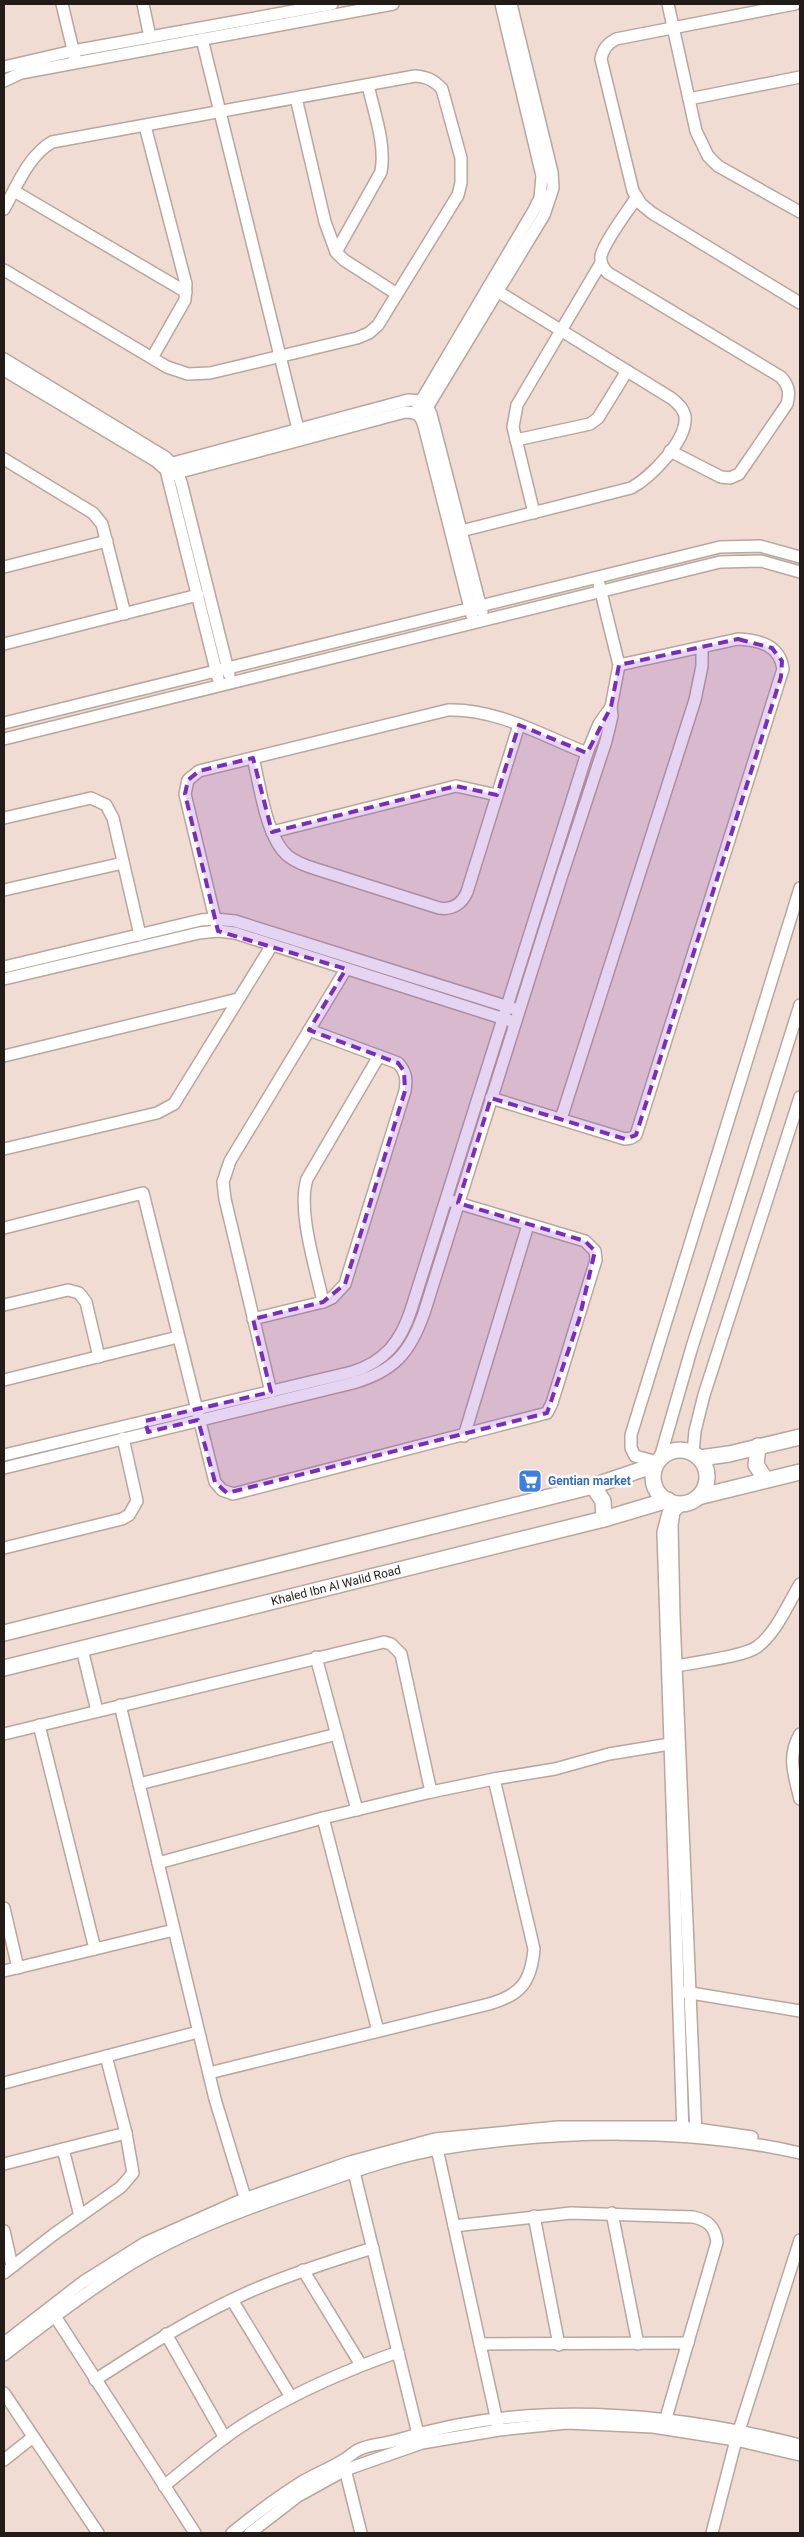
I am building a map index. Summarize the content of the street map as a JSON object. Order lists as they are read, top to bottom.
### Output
{
  "streets": {
    "street": ["Khaled Ibn Al Walid Road"]
  },
  "places": {
    "supermarket": ["Gentian market"]
  }
}
